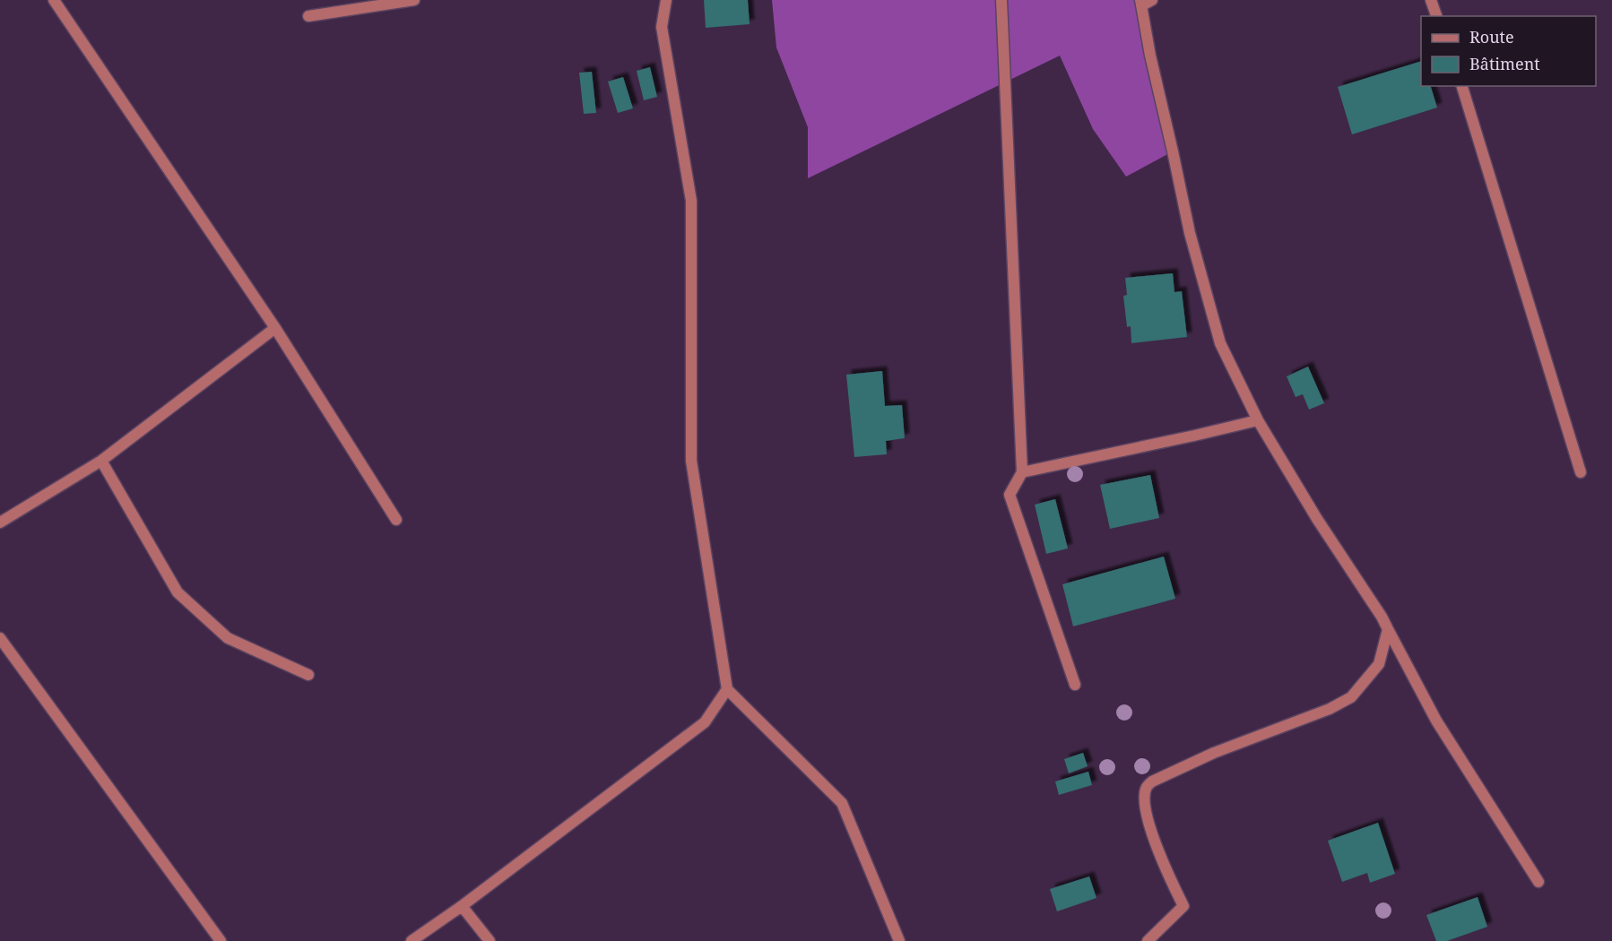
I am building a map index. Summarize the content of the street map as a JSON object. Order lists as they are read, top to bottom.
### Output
{
  "legend": ["Route", "Bâtiment"]
}
